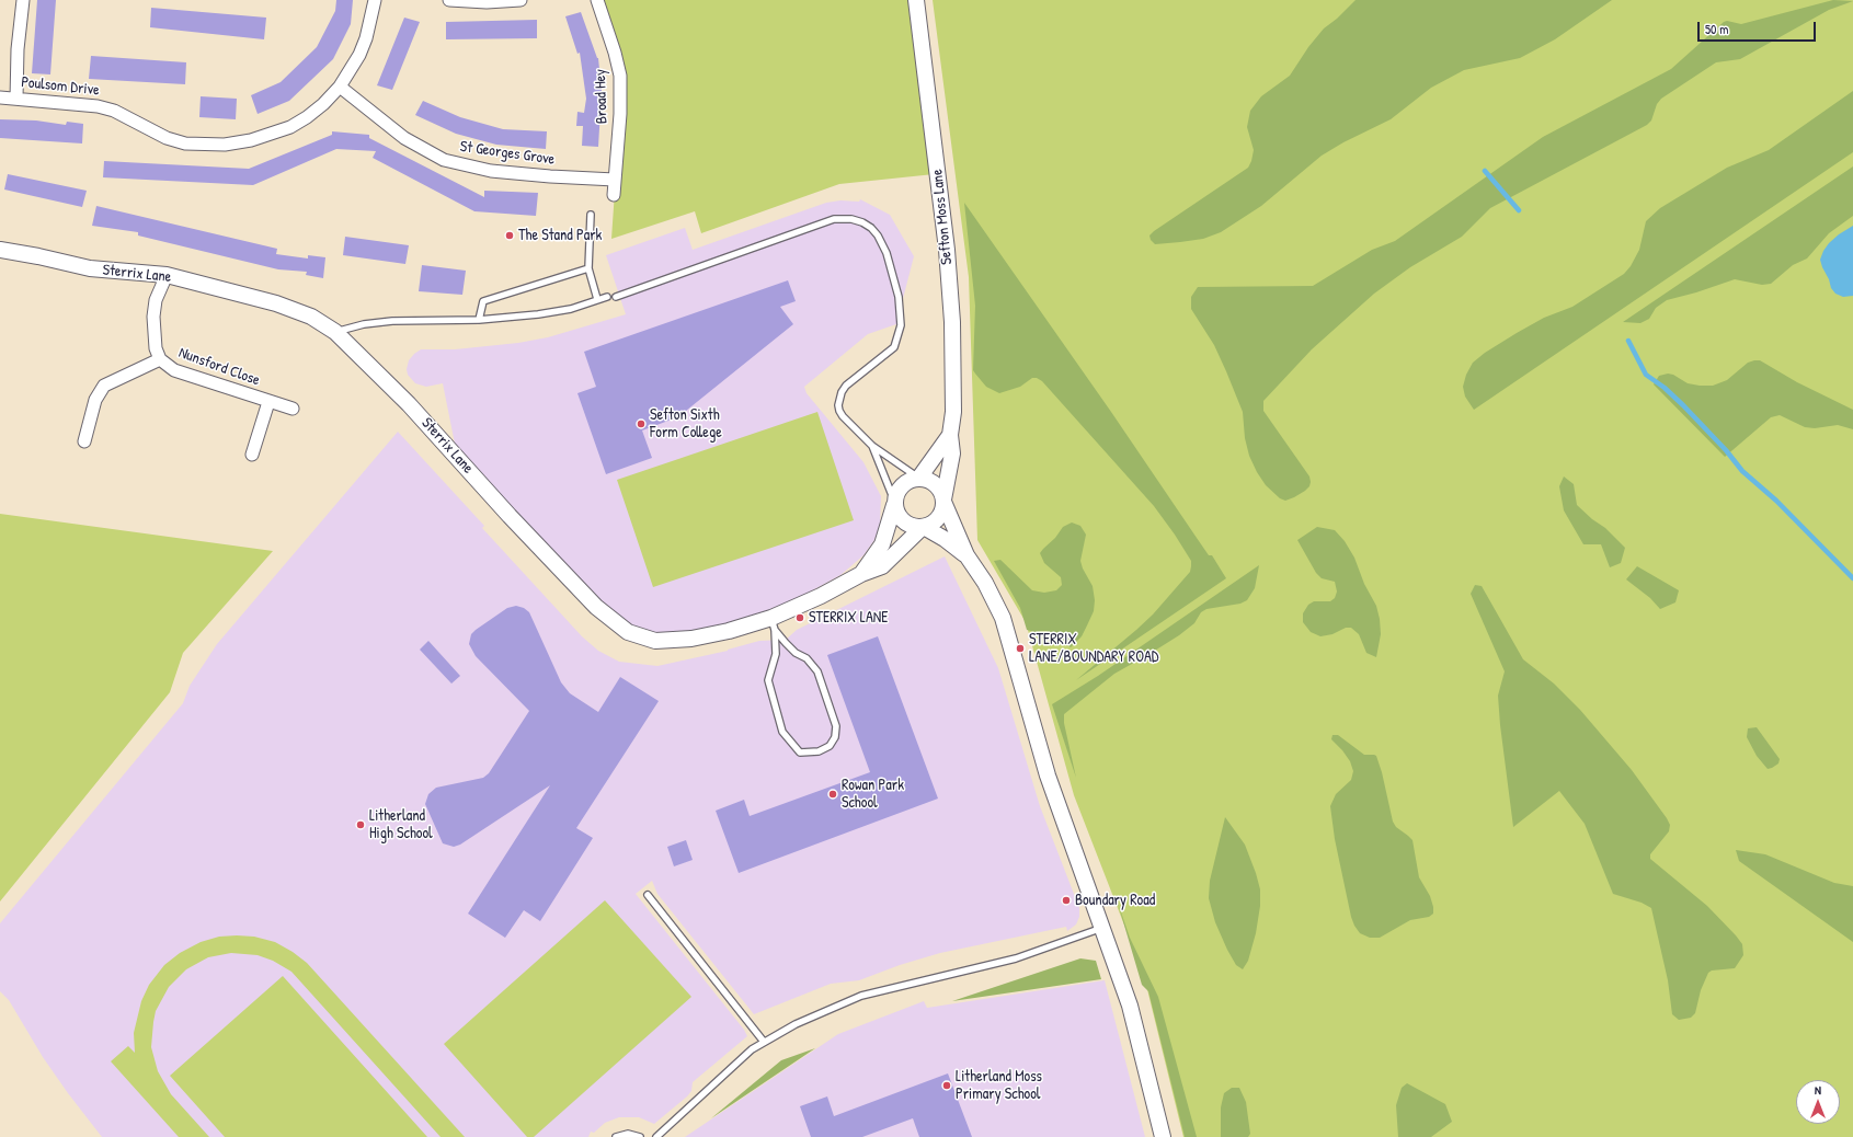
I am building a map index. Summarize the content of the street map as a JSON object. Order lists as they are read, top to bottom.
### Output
{
  "streets": {
    "street": [
      "Poulsom Drive",
      "Broad Hey",
      "St Georges Grove",
      "Sefton Moss Lane",
      "Sterrix Lane",
      "Nunsford Close"
    ]
  },
  "crossings": [
    ["Poulsom Drive", "St Georges Grove"],
    ["Broad Hey", "St Georges Grove"],
    ["Sefton Moss Lane", "Sterrix Lane"],
    ["Sterrix Lane", "Nunsford Close"]
  ],
  "places": [
    "The Stand Park",
    "Sefton Sixth Form College",
    "STERRIX LANE",
    "STERRIX LANE/BOUNDARY ROAD",
    "Rowan Park School",
    "Litherland High School",
    "Boundary Road",
    "Litherland Moss Primary School"
  ],
  "scale_bar": "50 m",
  "north": "top"
}
